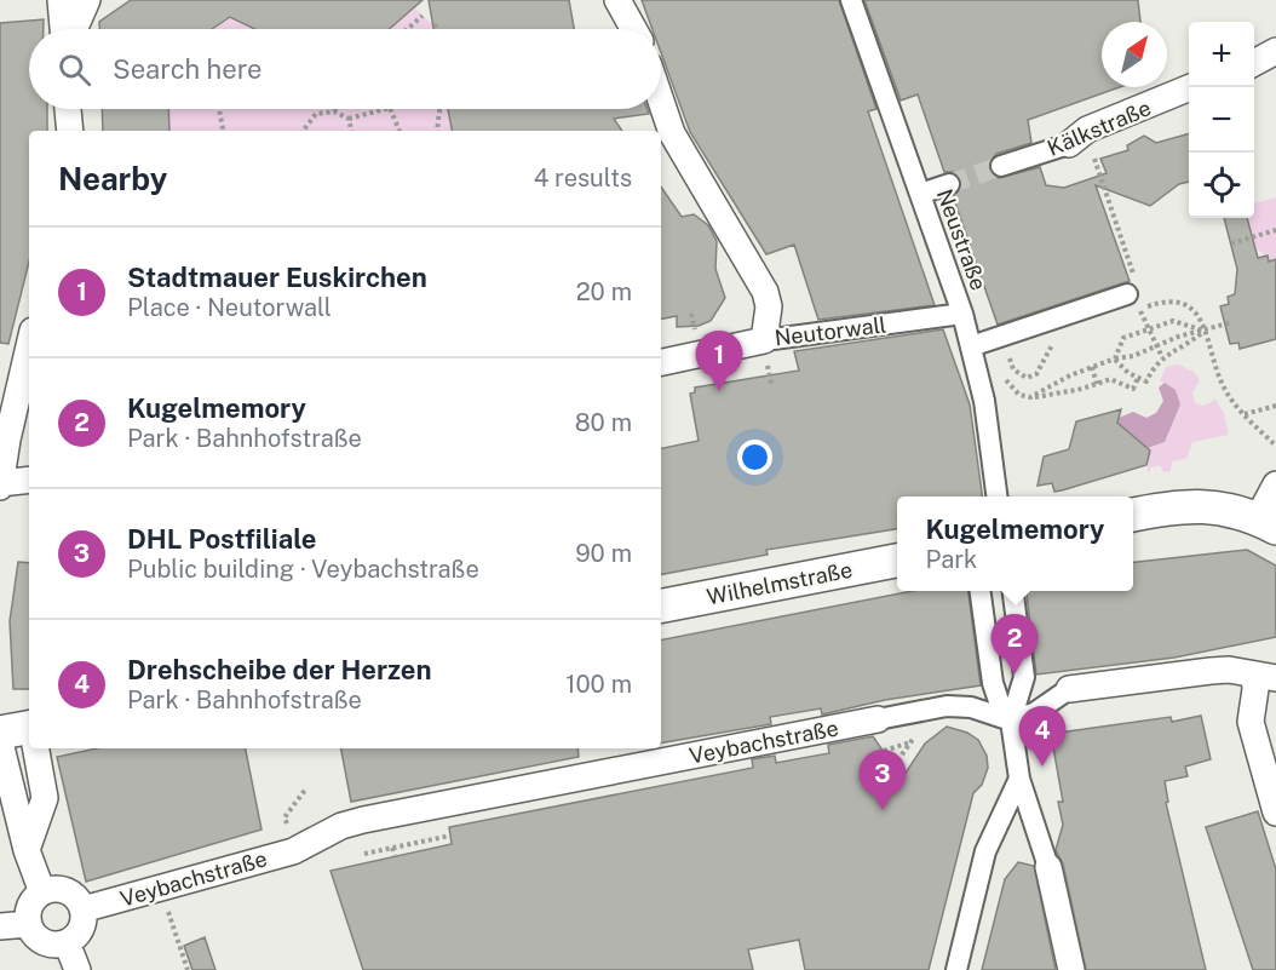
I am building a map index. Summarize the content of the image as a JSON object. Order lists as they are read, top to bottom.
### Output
{
  "streets": {
    "street": [
      "Kälkstraße",
      "Neustraße",
      "Neutorwall",
      "Wilhelmstraße",
      "Veybachstraße"
    ]
  },
  "crossings": [
    ["Neustraße", "Neutorwall"]
  ],
  "north": "top right",
  "page": {
    "map_buttons": ["+", "−"],
    "search": "Search here",
    "heading": ["Nearby", "4 results"],
    "list": [
      {
        "mark": "1",
        "name": "Stadtmauer Euskirchen",
        "note": "Place · Neutorwall",
        "value": "20 m"
      },
      {
        "mark": "2",
        "name": "Kugelmemory",
        "note": "Park · Bahnhofstraße",
        "value": "80 m"
      },
      {
        "mark": "3",
        "name": "DHL Postfiliale",
        "note": "Public building · Veybachstraße",
        "value": "90 m"
      },
      {
        "mark": "4",
        "name": "Drehscheibe der Herzen",
        "note": "Park · Bahnhofstraße",
        "value": "100 m"
      }
    ],
    "pins": [
      "1",
      "2",
      "4",
      "3"
    ],
    "popup": ["Kugelmemory", "Park"]
  }
}
